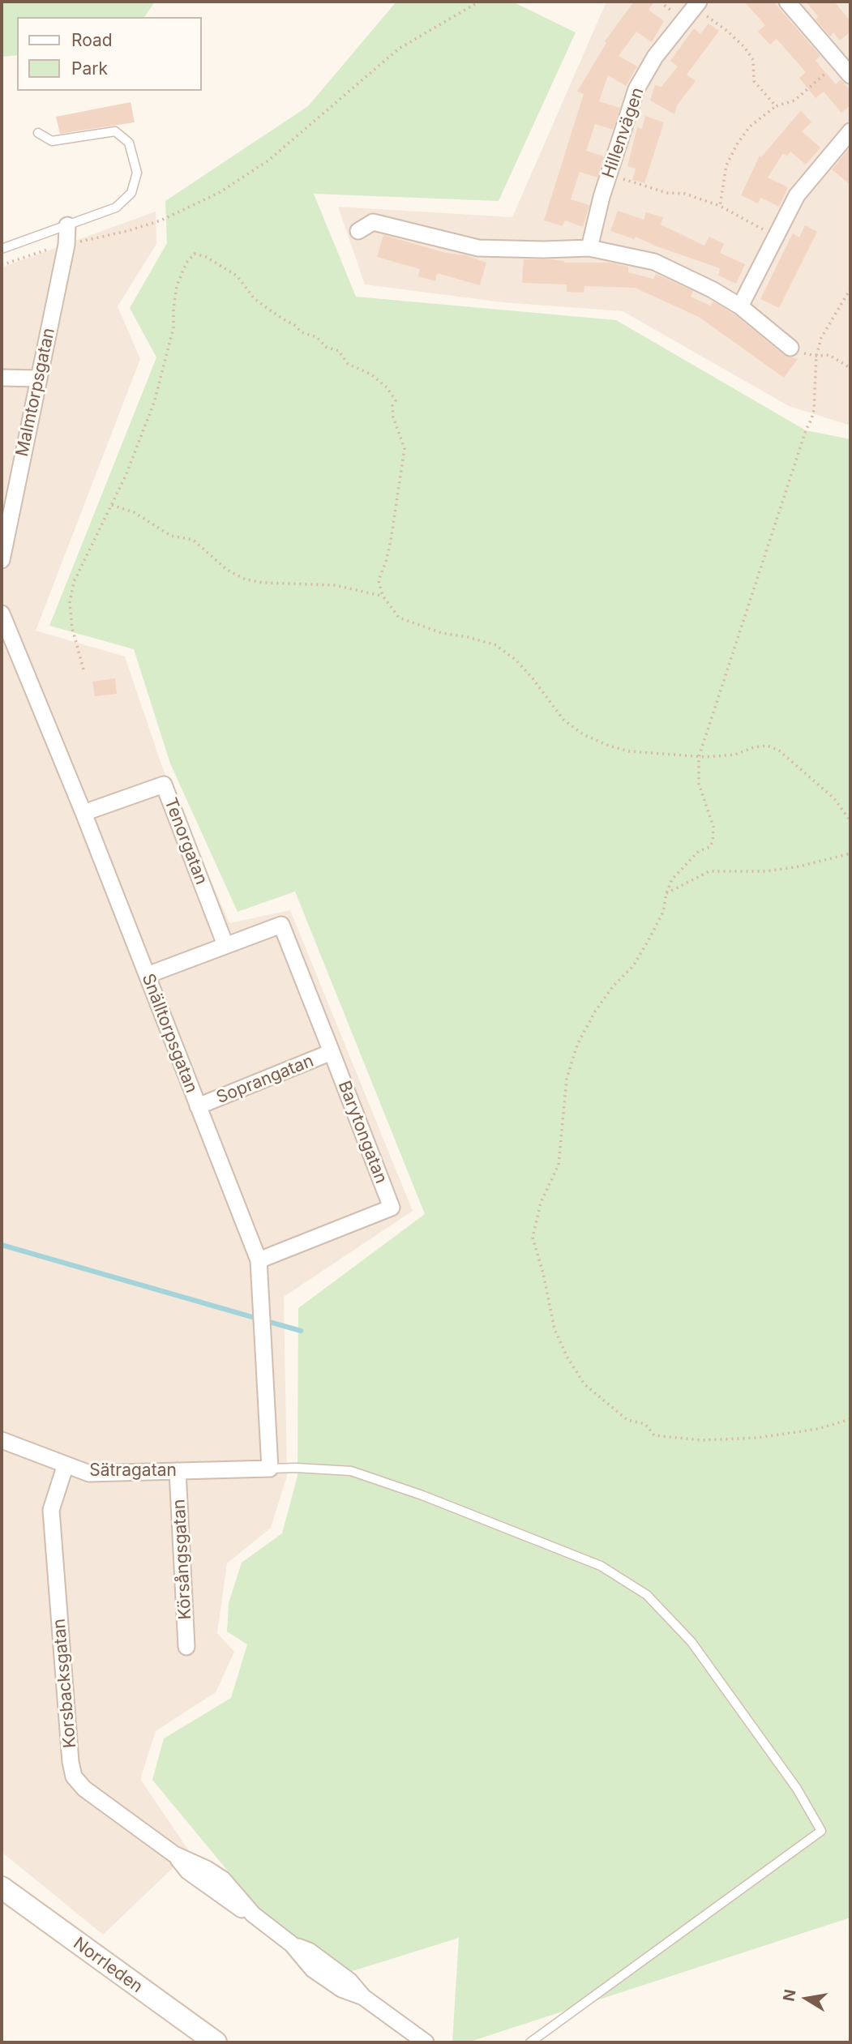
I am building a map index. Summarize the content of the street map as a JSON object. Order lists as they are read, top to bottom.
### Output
{
  "streets": {
    "main road": ["Norrleden"],
    "street": [
      "Hillenvägen",
      "Malmtorpsgatan",
      "Tenorgatan",
      "Snälltorpsgatan",
      "Soprangatan",
      "Barytongatan",
      "Sätragatan",
      "Körsångsgatan",
      "Korsbacksgatan"
    ]
  },
  "crossings": [
    ["Tenorgatan", "Snälltorpsgatan"],
    ["Tenorgatan", "Barytongatan"],
    ["Snälltorpsgatan", "Soprangatan"],
    ["Snälltorpsgatan", "Barytongatan"],
    ["Snälltorpsgatan", "Sätragatan"],
    ["Soprangatan", "Barytongatan"],
    ["Sätragatan", "Körsångsgatan"],
    ["Sätragatan", "Korsbacksgatan"]
  ],
  "legend": ["Road", "Park"],
  "north": "left"
}
